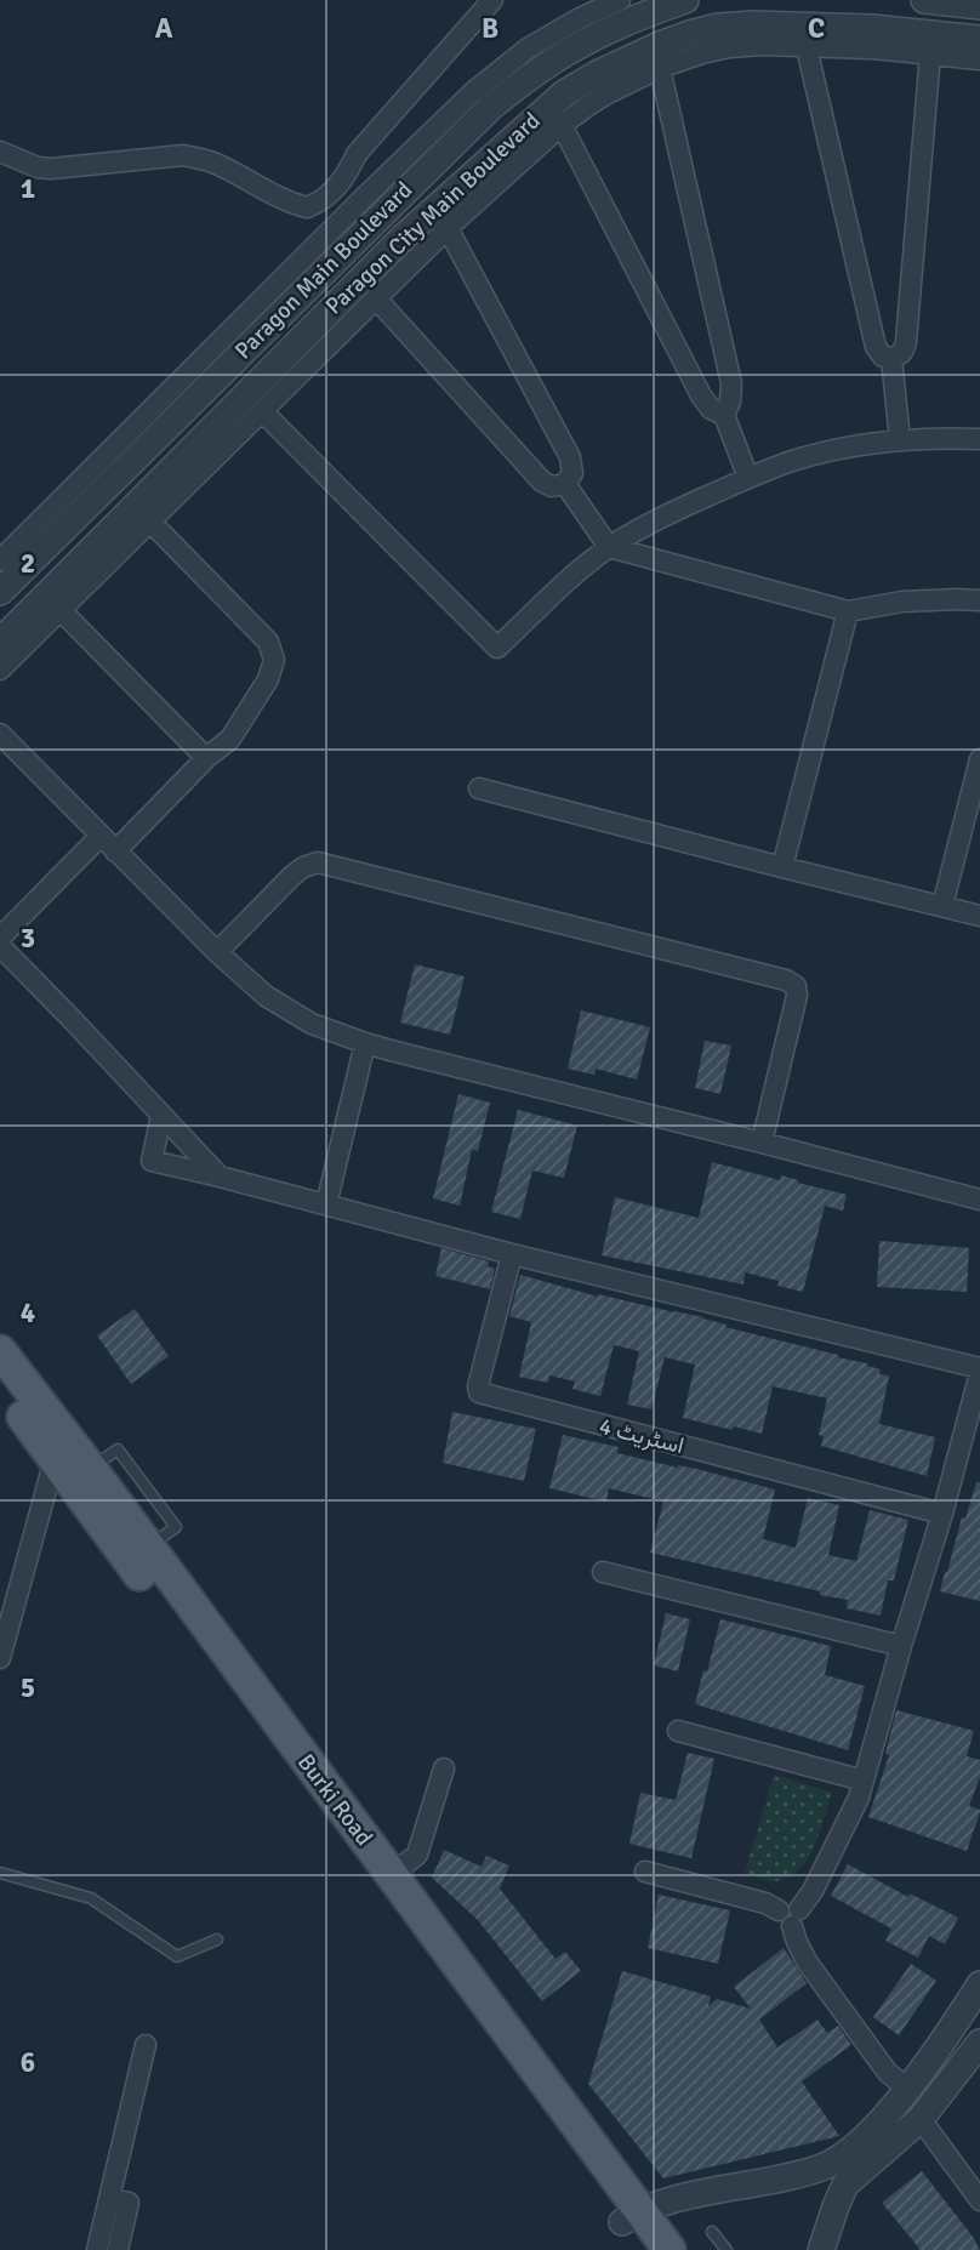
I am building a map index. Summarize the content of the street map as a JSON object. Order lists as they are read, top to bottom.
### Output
{
  "streets": {
    "main road": ["Burki Road"],
    "street": ["Paragon City Main Boulevard", "Paragon Main Boulevard", "اسٹریٹ 4"]
  },
  "grid": {
    "columns": ["A", "B", "C"],
    "rows": [
      "1",
      "2",
      "3",
      "4",
      "5",
      "6"
    ]
  }
}
